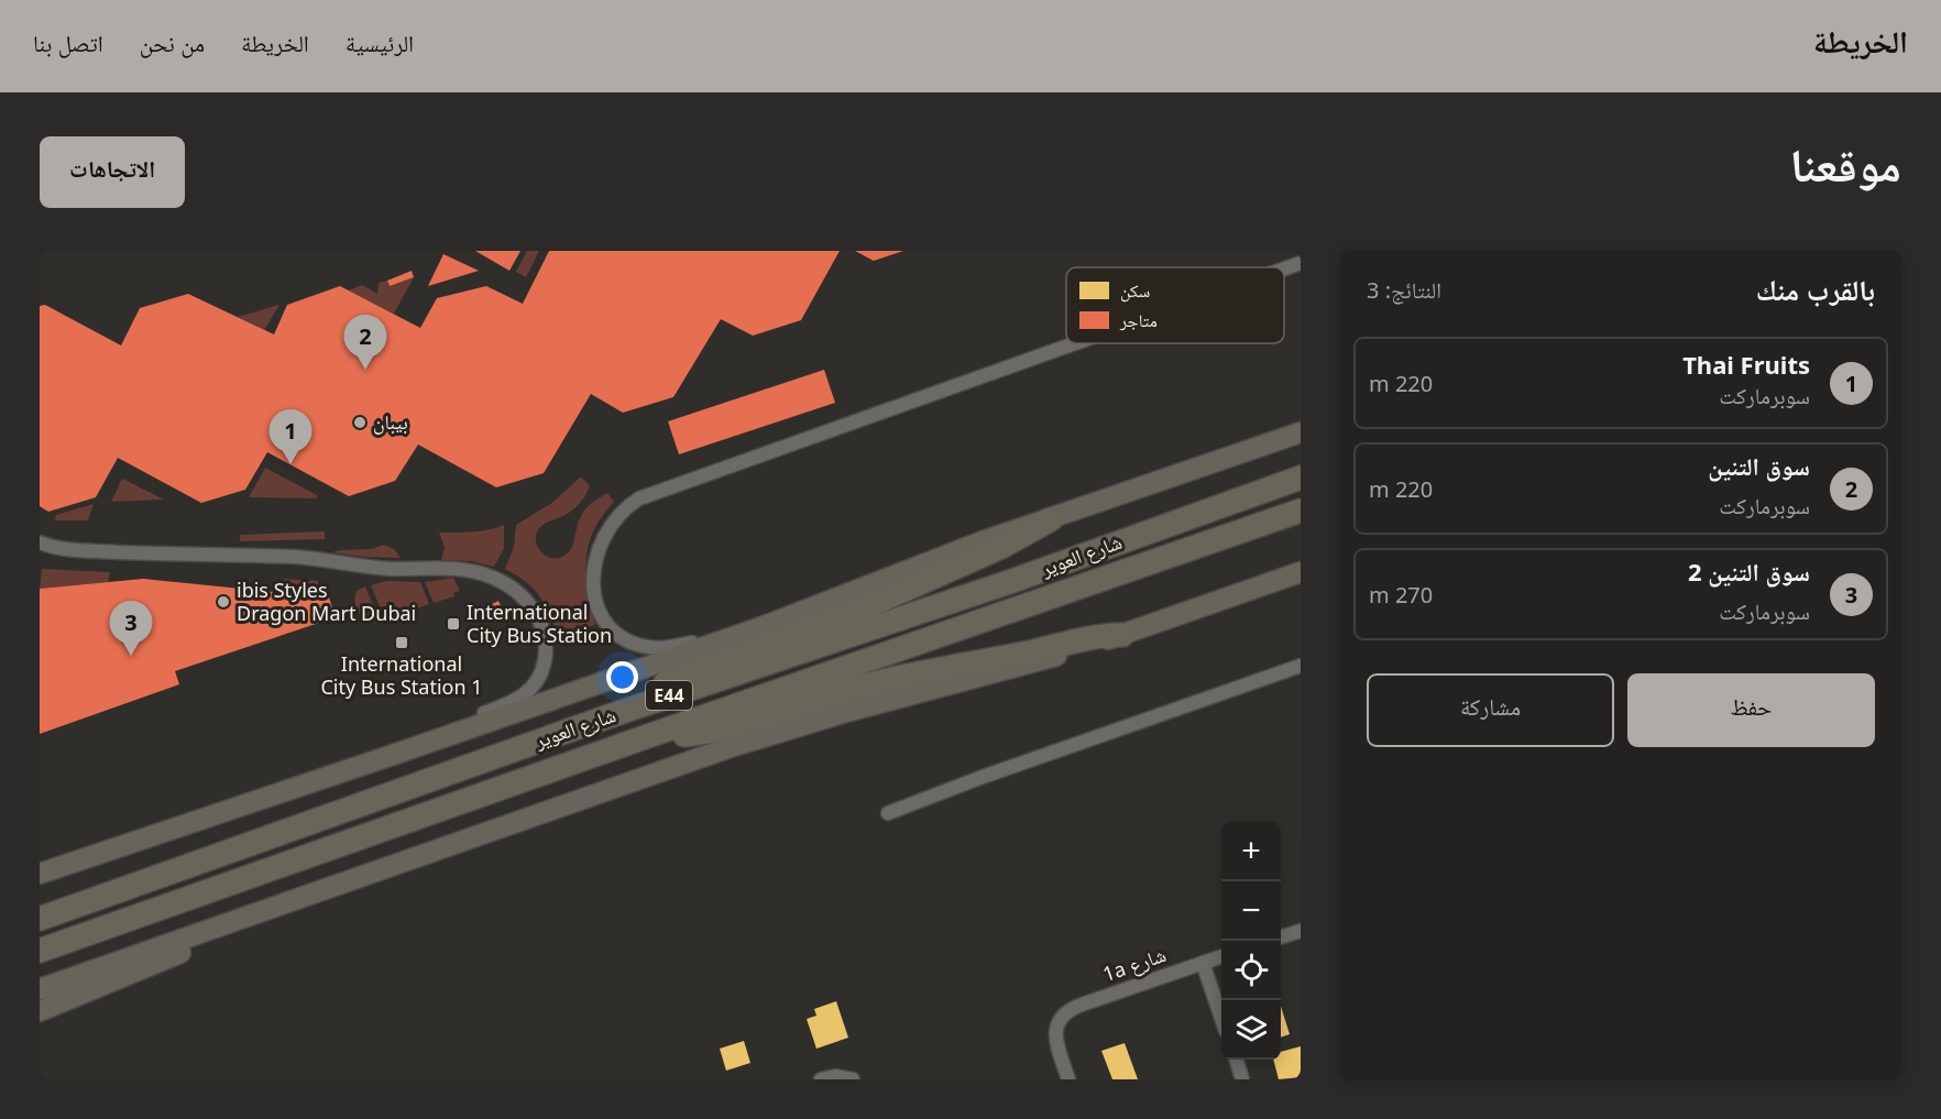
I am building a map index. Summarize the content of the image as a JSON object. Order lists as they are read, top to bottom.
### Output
{
  "streets": {
    "highway": ["شارع العوير", "E44"],
    "street": ["1a شارع"]
  },
  "places": {
    "other": ["بيبان", "ibis Styles Dragon Mart Dubai"],
    "transit": ["International City Bus Station", "International City Bus Station 1"]
  },
  "legend": ["سكن", "متاجر"],
  "page": {
    "header": "الخريطة",
    "nav": [
      "الرئيسية",
      "الخريطة",
      "من نحن",
      "اتصل بنا"
    ],
    "title": "موقعنا",
    "buttons": [
      "الاتجاهات",
      ["حفظ", "مشاركة"]
    ],
    "heading": ["بالقرب منك", "النتائج: 3"],
    "pins": ["2", "1", "3"],
    "list": [
      {
        "mark": "1",
        "name": "Thai Fruits",
        "note": "سوبرماركت",
        "value": "220 m"
      },
      {
        "mark": "2",
        "name": "سوق التنين",
        "note": "سوبرماركت",
        "value": "220 m"
      },
      {
        "mark": "3",
        "name": "سوق التنين 2",
        "note": "سوبرماركت",
        "value": "270 m"
      }
    ],
    "map_buttons": ["+", "−"]
  }
}
